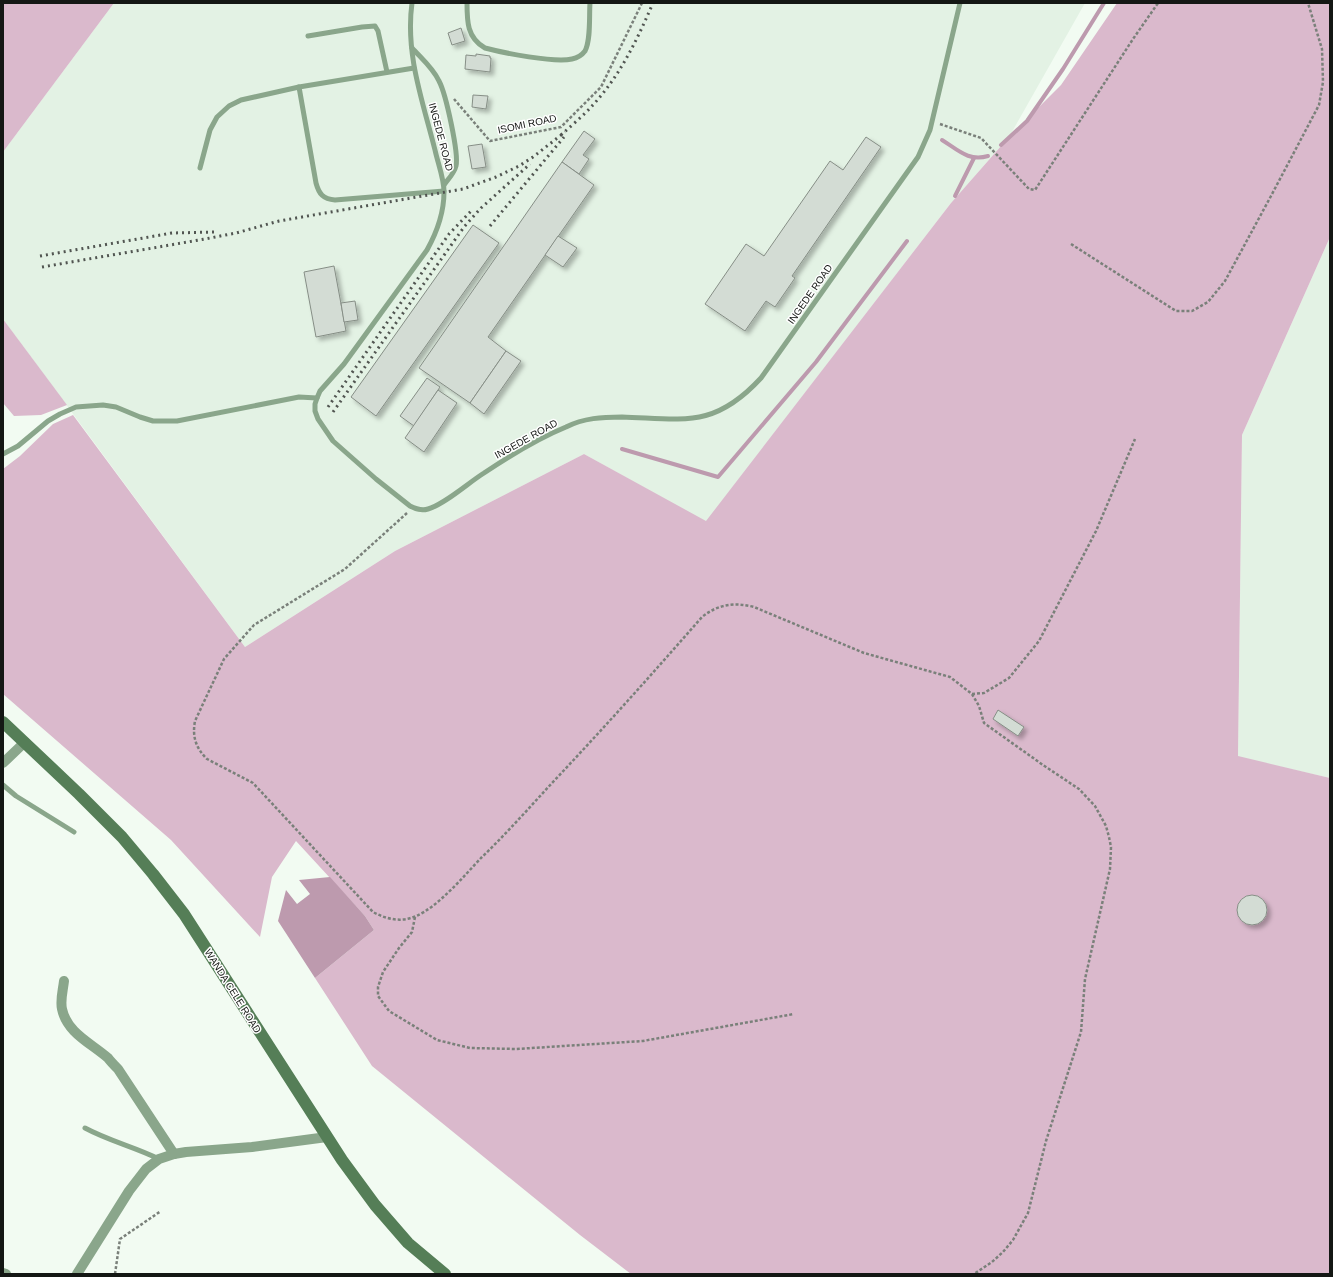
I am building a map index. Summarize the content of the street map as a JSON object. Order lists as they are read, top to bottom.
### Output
{
  "streets": {
    "street": ["WANDA CELE ROAD"],
    "lane": ["INGEDE ROAD"],
    "path": ["ISOMI ROAD"]
  }
}
